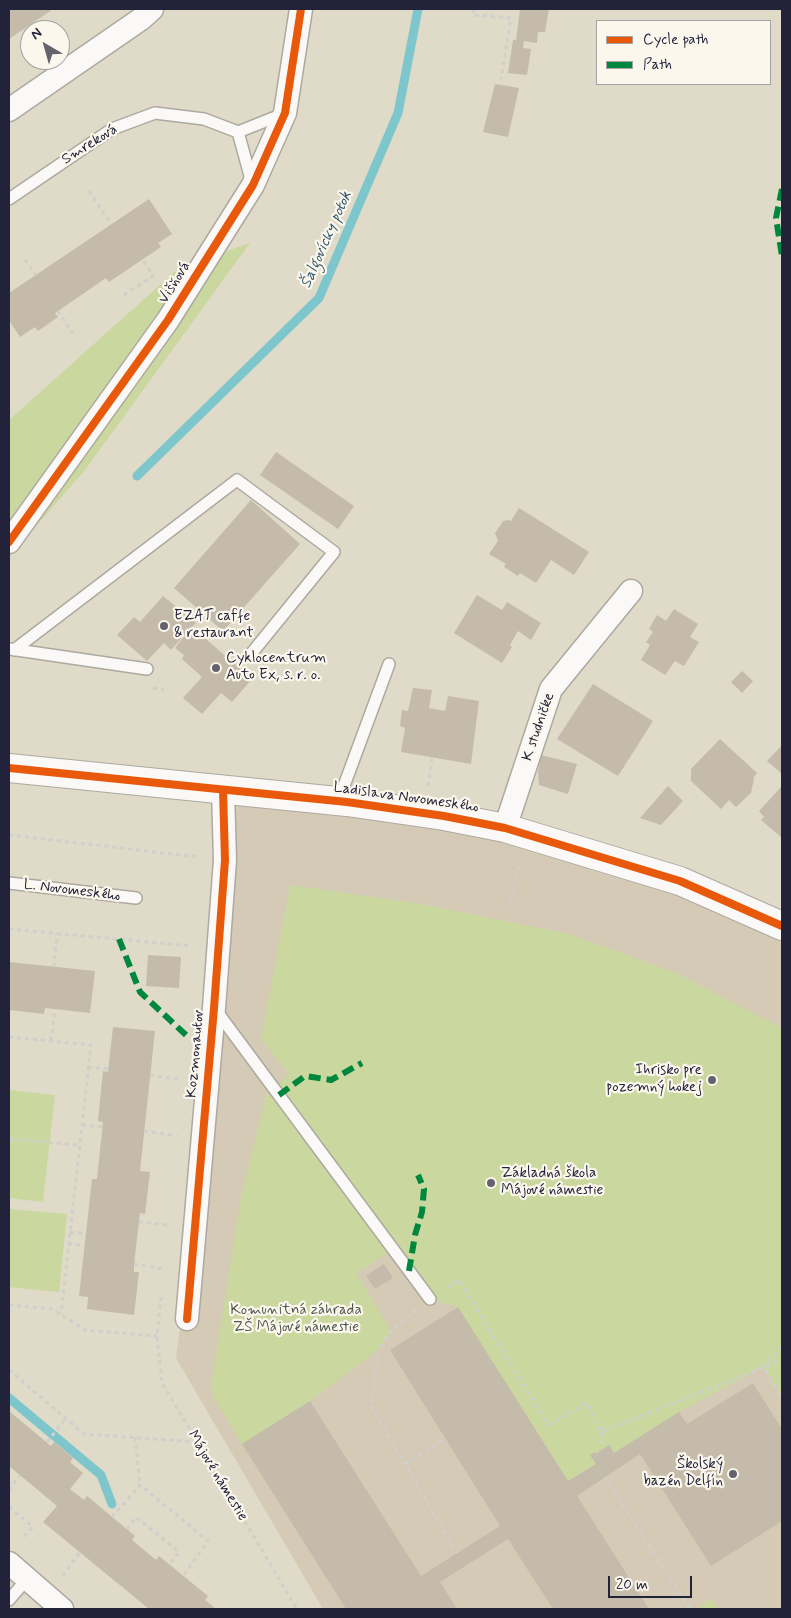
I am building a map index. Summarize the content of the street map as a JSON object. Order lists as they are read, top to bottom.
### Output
{
  "streets": {
    "street": [
      "Višňová",
      "K studničke",
      "Ladislava Novomeského",
      "Kozmonautov"
    ],
    "lane": ["Smreková", "L. Novomeského"],
    "path": ["Májové námestie"]
  },
  "crossings": [
    ["K studničke", "Ladislava Novomeského"],
    ["Ladislava Novomeského", "Kozmonautov"]
  ],
  "water": ["Šalgovícky potok"],
  "parks": ["Komunitná záhrada ZŠ Májové námestie"],
  "places": [
    "EZAT caffe & restaurant",
    "Cyklocentrum Auto Ex, s. r. o.",
    "Ihrisko pre pozemný hokej",
    "Základná škola Májové námestie",
    "Školský bazén Delfín"
  ],
  "legend": ["Cycle path", "Path"],
  "scale_bar": "20 m",
  "north": "top left"
}
